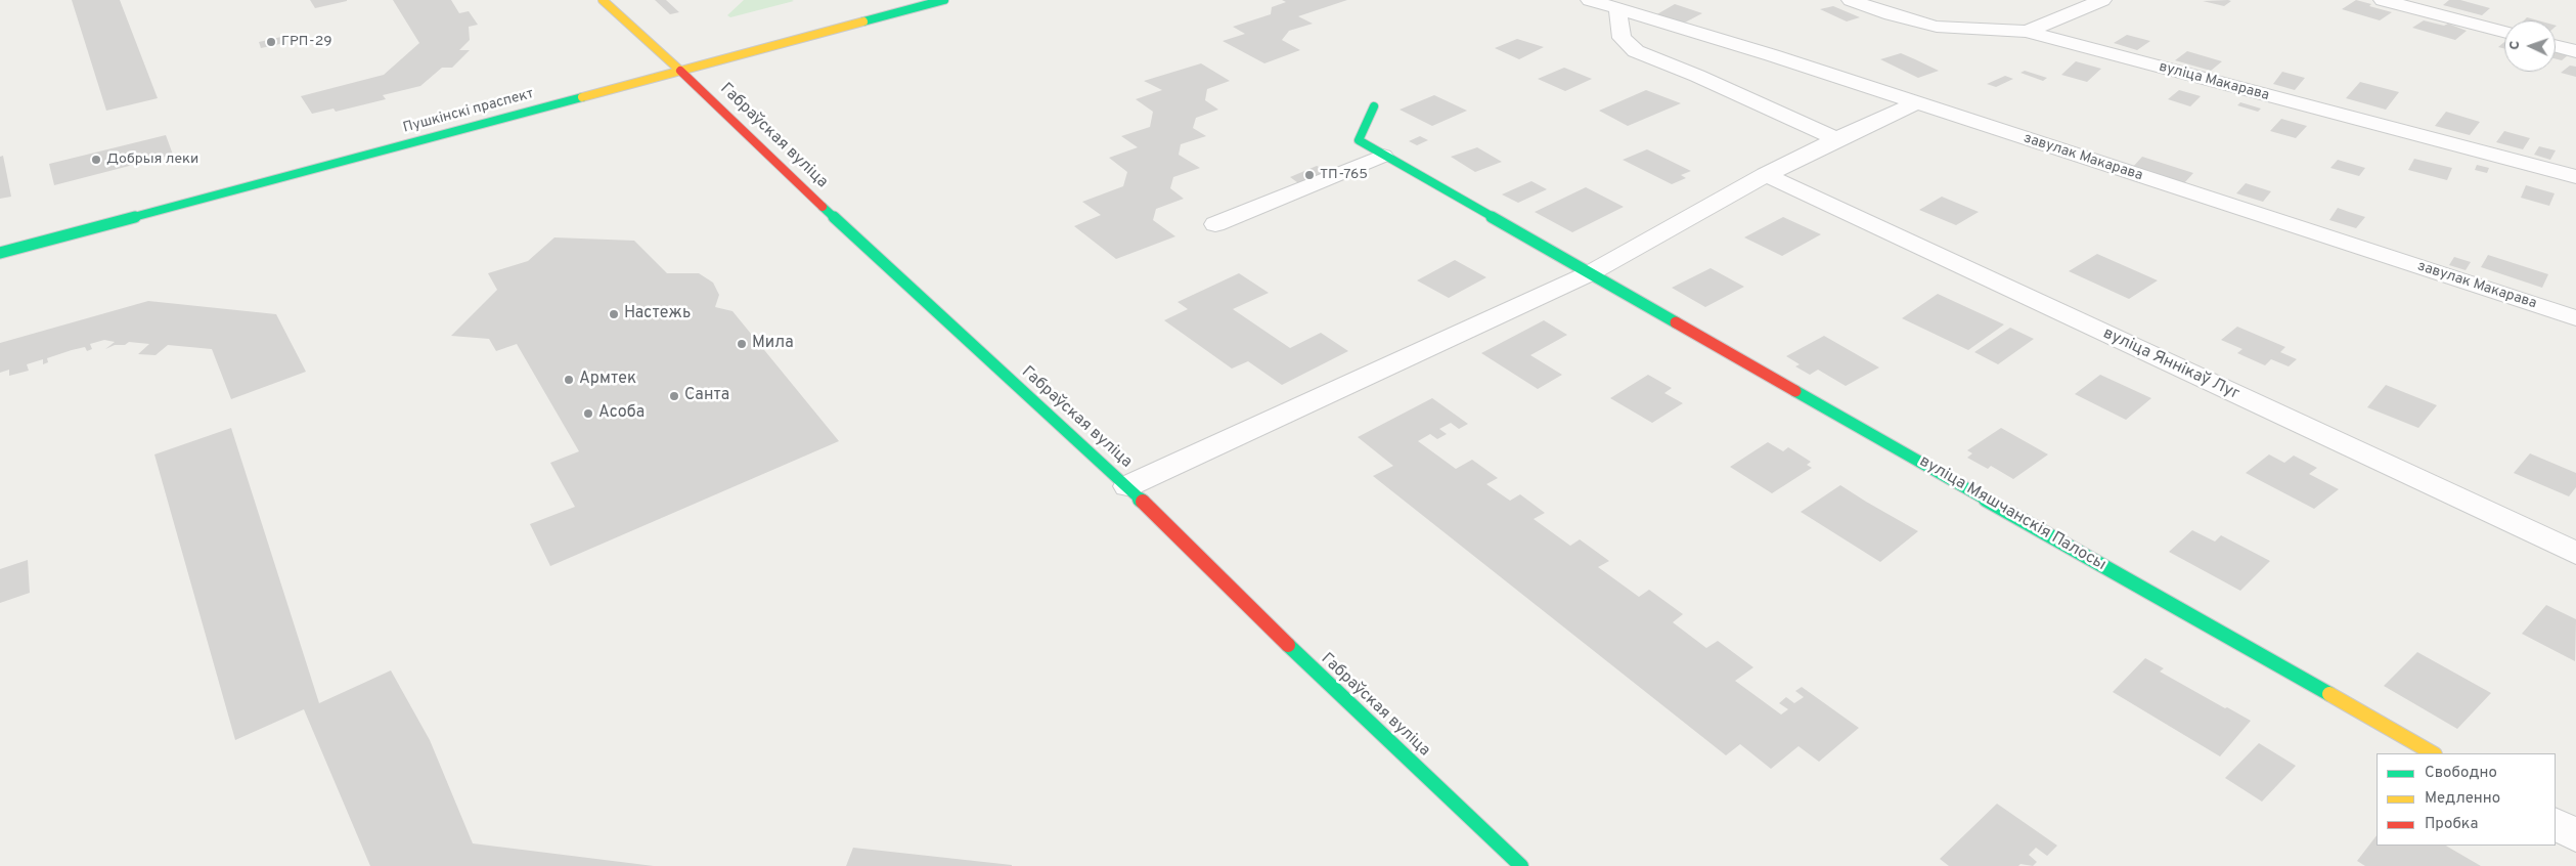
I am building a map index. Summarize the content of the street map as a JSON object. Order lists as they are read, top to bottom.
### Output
{
  "streets": {
    "main road": ["Пушкінскі праспект", "Габраўская вуліца", "вуліца Мяшчанскія Палосы"],
    "street": ["вуліца Макарава", "завулак Макарава", "вуліца Яннікаў Луг"]
  },
  "crossings": [
    ["Пушкінскі праспект", "Габраўская вуліца"]
  ],
  "places": [
    "ГРП-29",
    "Добрыя леки",
    "ТП-765",
    "Настежь",
    "Мила",
    "Армтек",
    "Санта",
    "Асоба"
  ],
  "legend": ["Свободно", "Медленно", "Пробка"],
  "north": "left"
}
